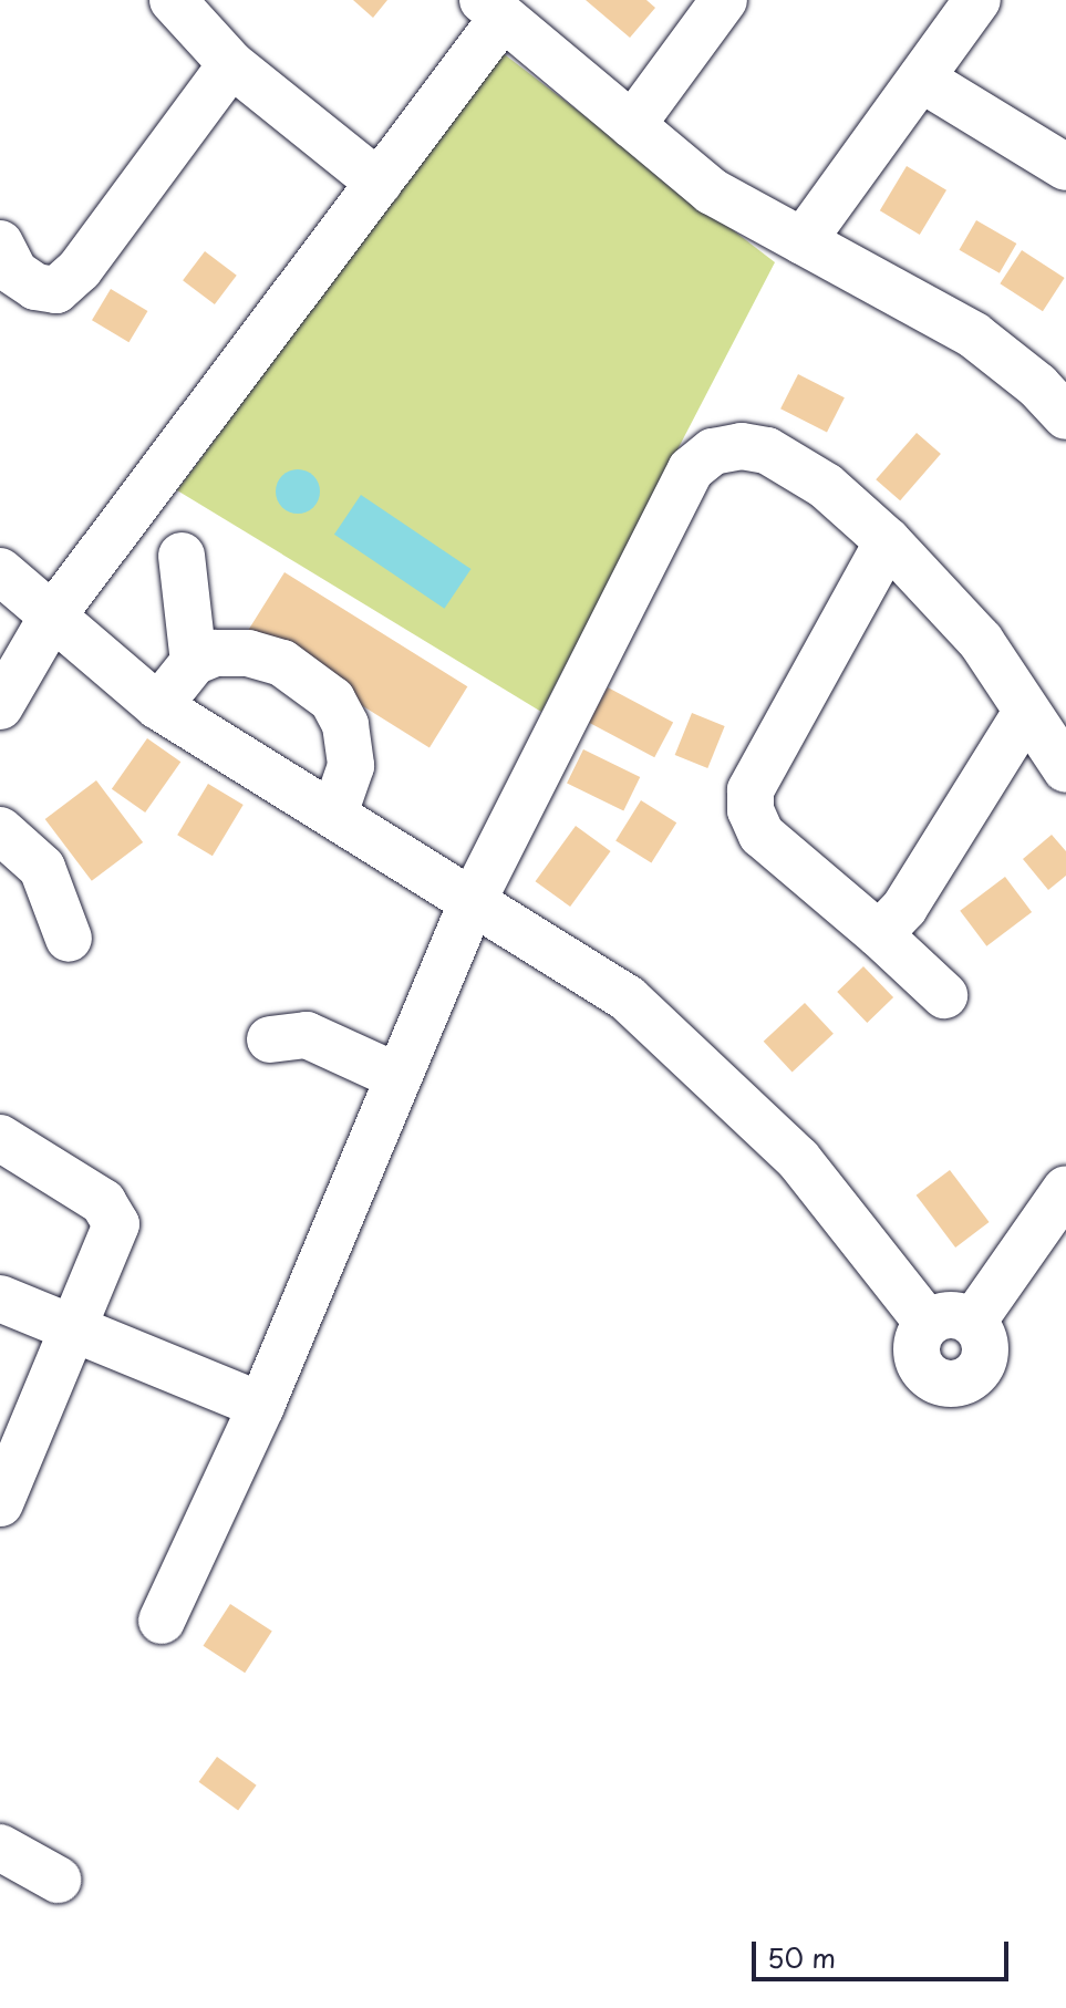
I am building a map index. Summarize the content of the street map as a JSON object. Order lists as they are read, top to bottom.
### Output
{
  "scale_bar": "50 m"
}
